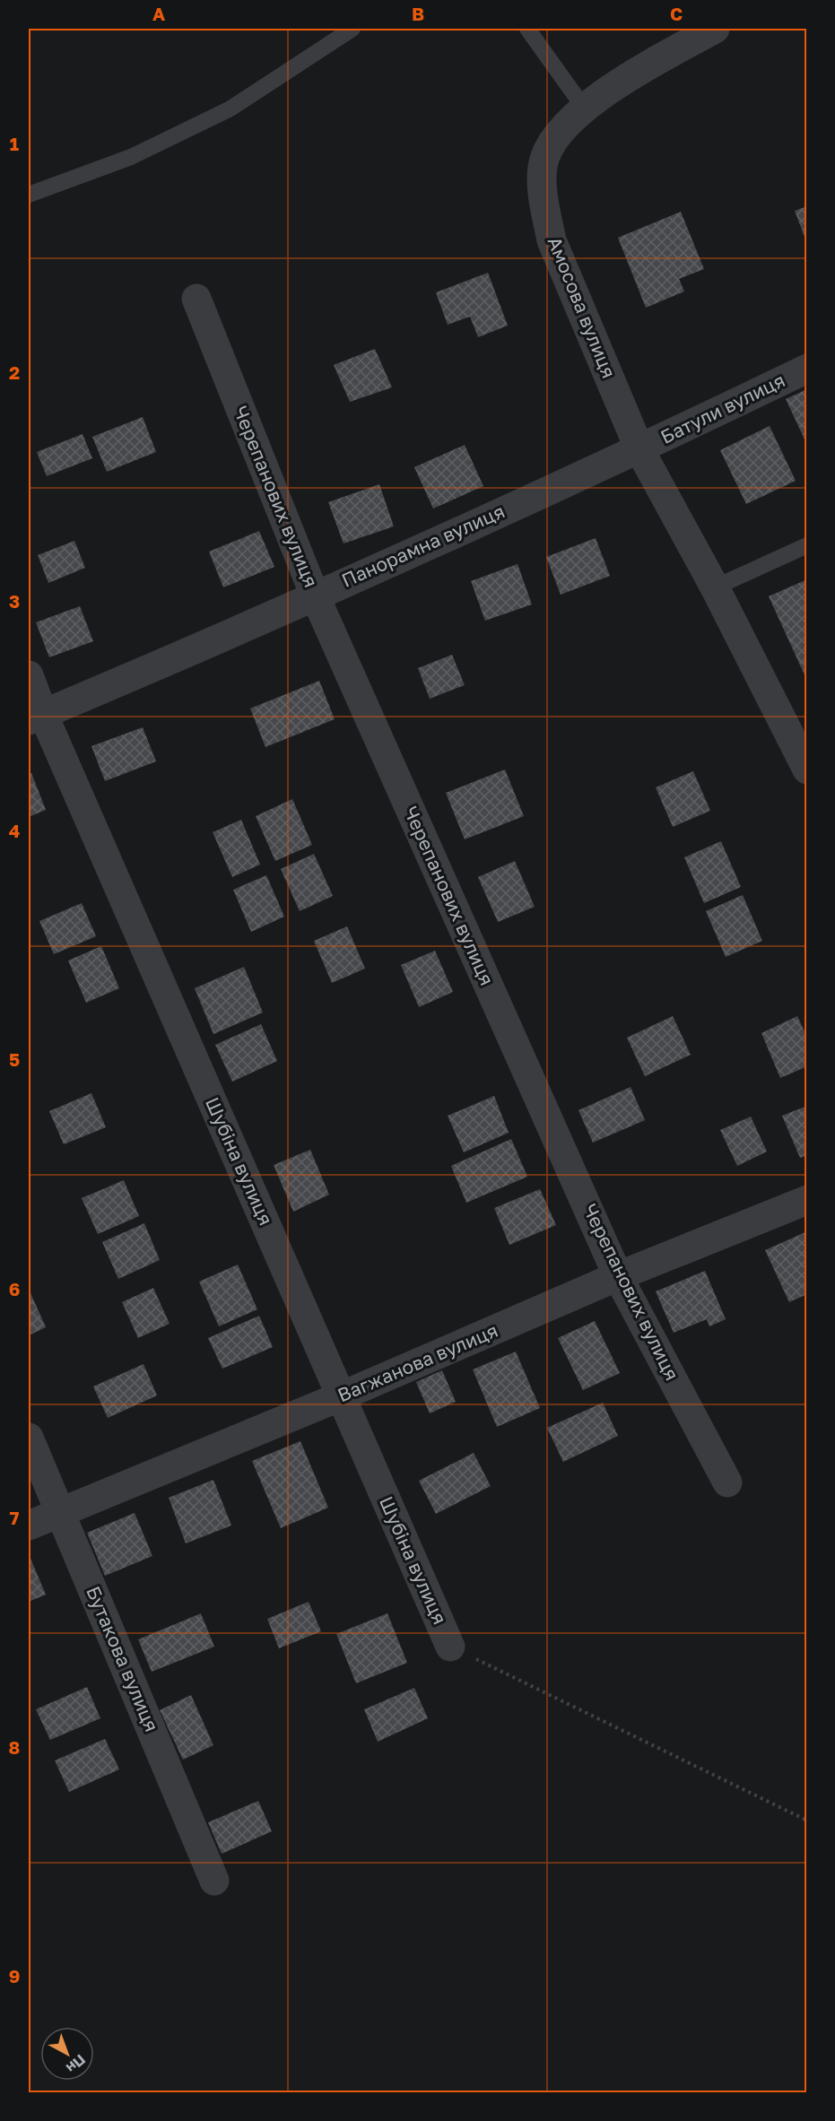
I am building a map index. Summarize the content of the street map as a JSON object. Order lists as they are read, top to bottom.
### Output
{
  "streets": {
    "street": [
      "Амосова вулиця",
      "Батули вулиця",
      "Черепанових вулиця",
      "Панорамна вулиця",
      "Шубіна вулиця",
      "Вагжанова вулиця",
      "Бутакова вулиця"
    ]
  },
  "crossings": [
    ["Амосова вулиця", "Батули вулиця"],
    ["Амосова вулиця", "Панорамна вулиця"],
    ["Батули вулиця", "Панорамна вулиця"],
    ["Черепанових вулиця", "Панорамна вулиця"],
    ["Черепанових вулиця", "Вагжанова вулиця"],
    ["Панорамна вулиця", "Шубіна вулиця"],
    ["Шубіна вулиця", "Вагжанова вулиця"],
    ["Вагжанова вулиця", "Бутакова вулиця"]
  ],
  "north": "bottom right",
  "grid": {
    "columns": ["A", "B", "C"],
    "rows": [
      "1",
      "2",
      "3",
      "4",
      "5",
      "6",
      "7",
      "8",
      "9"
    ]
  }
}
